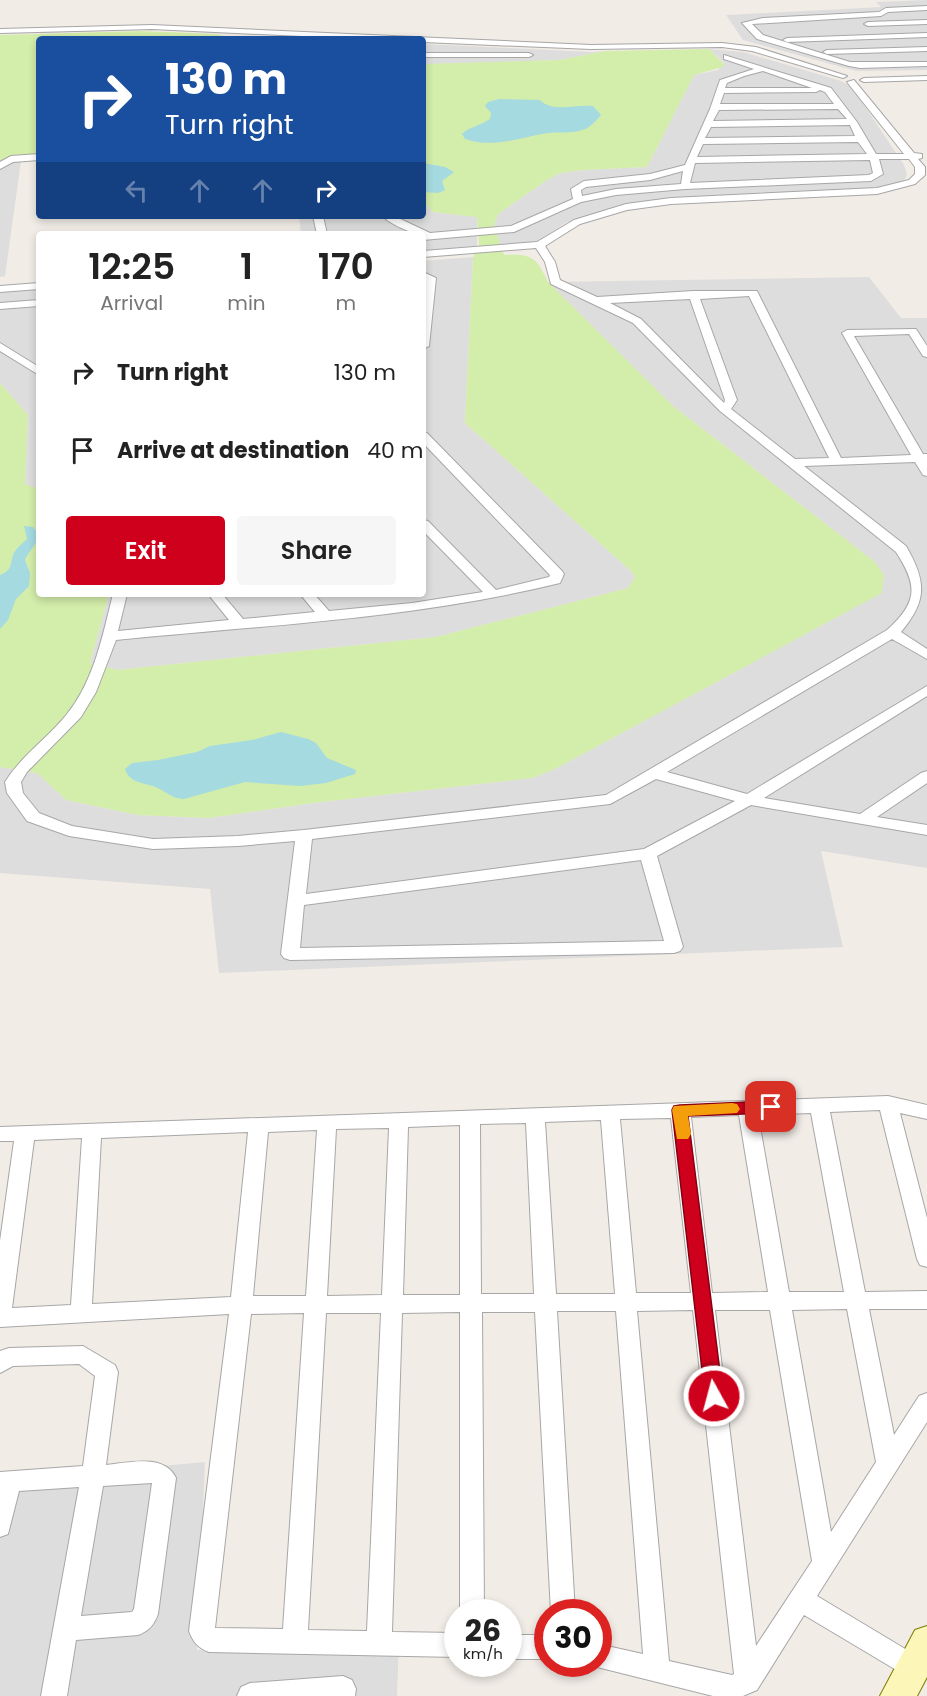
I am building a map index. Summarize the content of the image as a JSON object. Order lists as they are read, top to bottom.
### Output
{
  "page": {
    "turn": ["130 m", "Turn right"],
    "eta": [
      "12:25",
      "Arrival",
      "1",
      "min",
      "170",
      "m"
    ],
    "list": [
      {
        "name": "Turn right",
        "value": "130 m"
      },
      {
        "name": "Arrive at destination",
        "value": "40 m"
      }
    ],
    "buttons": ["Exit", "Share"],
    "speed": "26 km/h",
    "limit": "30"
  }
}
